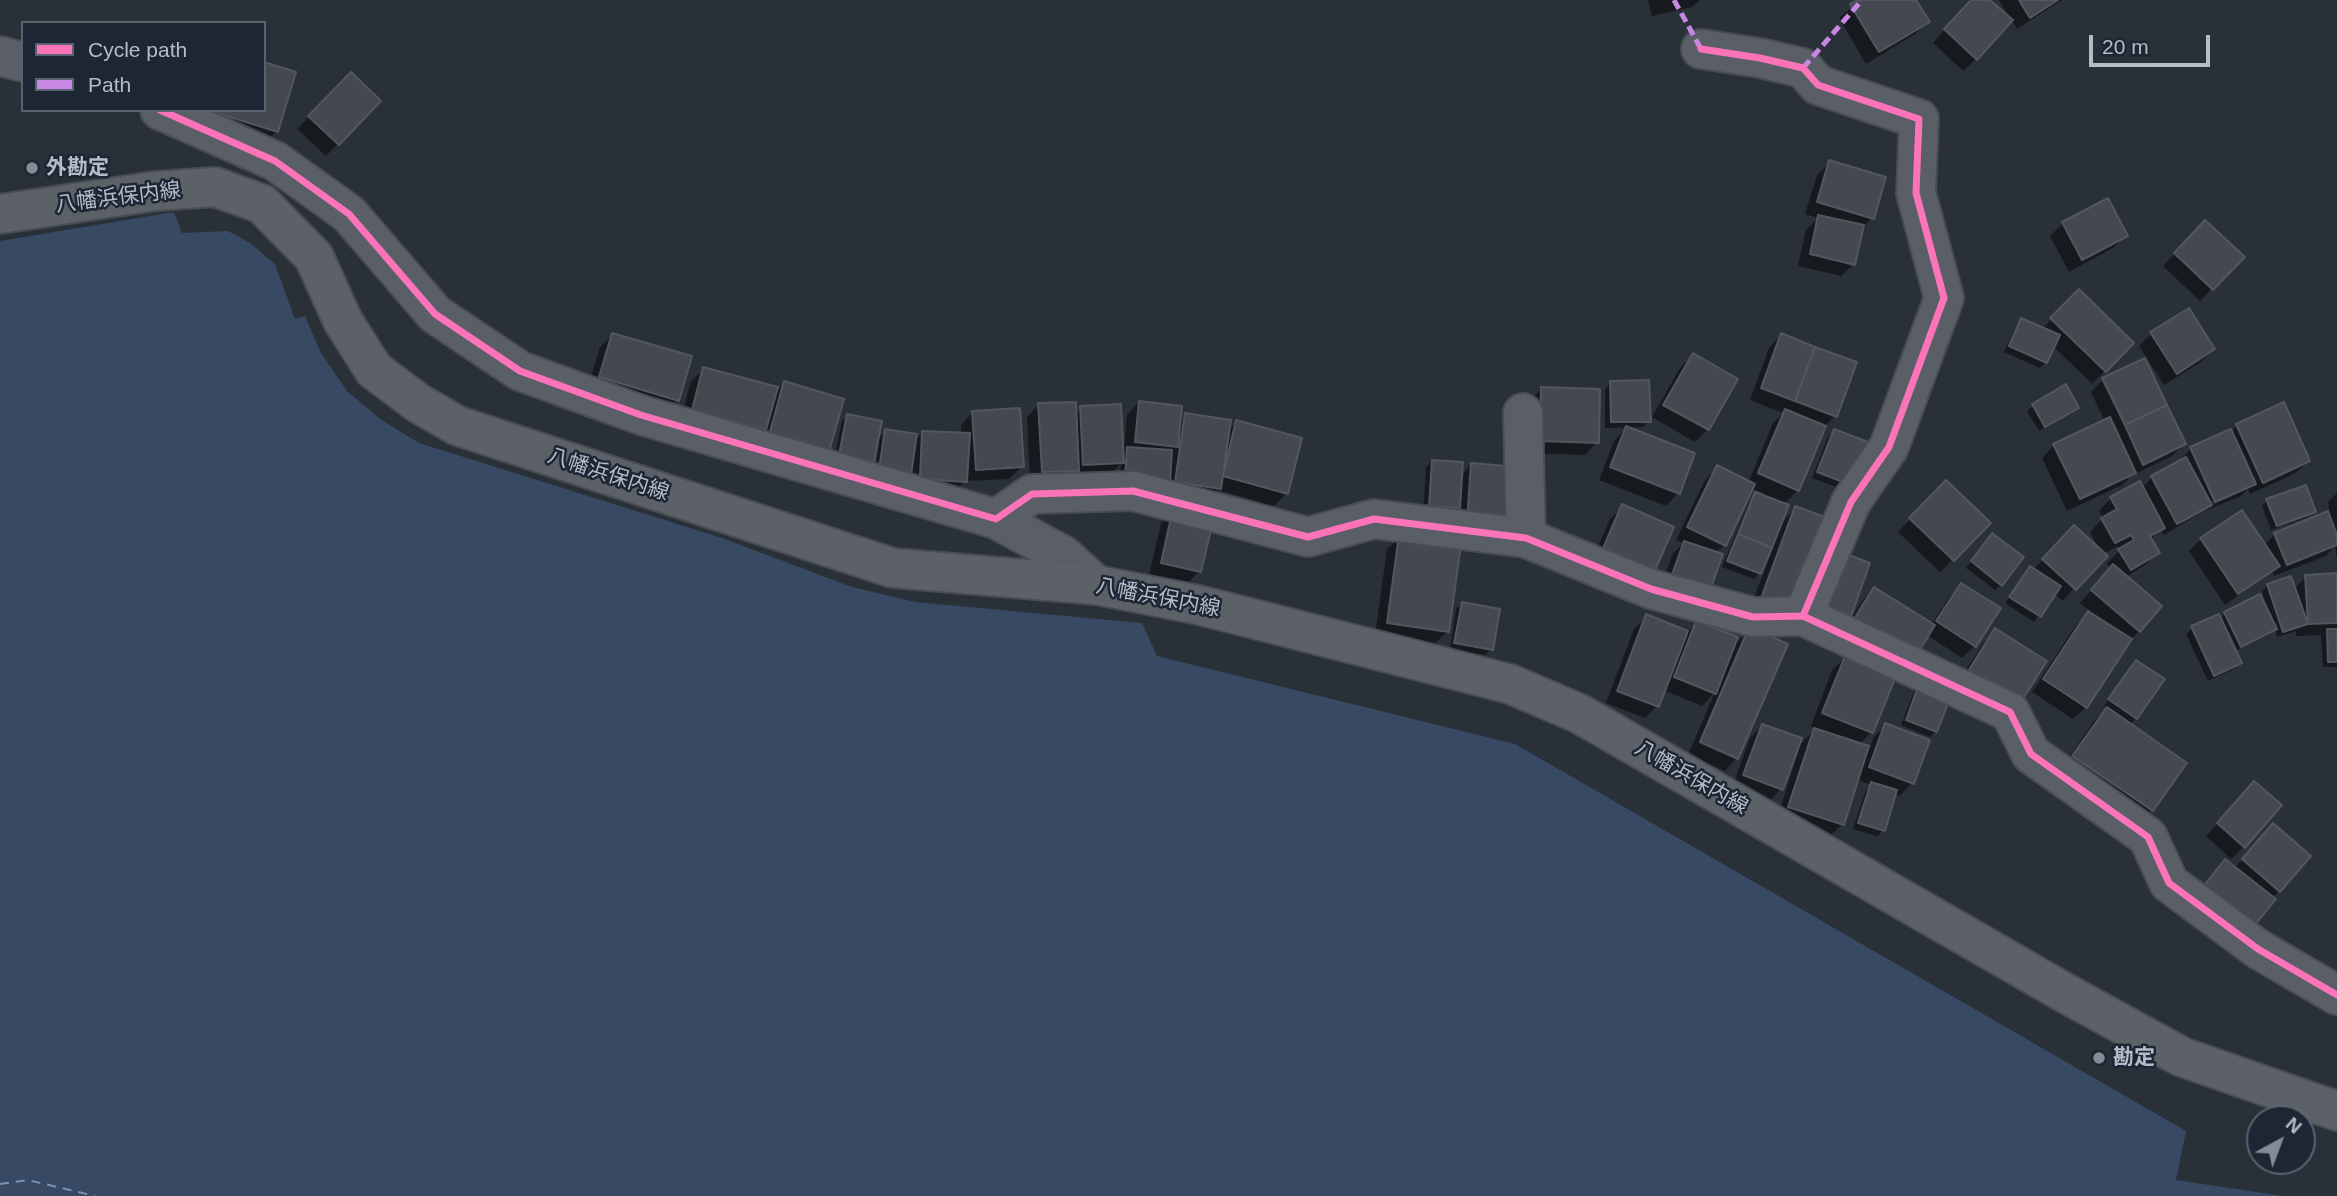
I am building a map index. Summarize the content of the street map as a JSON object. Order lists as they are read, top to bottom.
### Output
{
  "streets": {
    "main road": ["八幡浜保内線"]
  },
  "places": ["外勘定", "勘定"],
  "legend": ["Cycle path", "Path"],
  "scale_bar": "20 m",
  "north": "top right"
}
